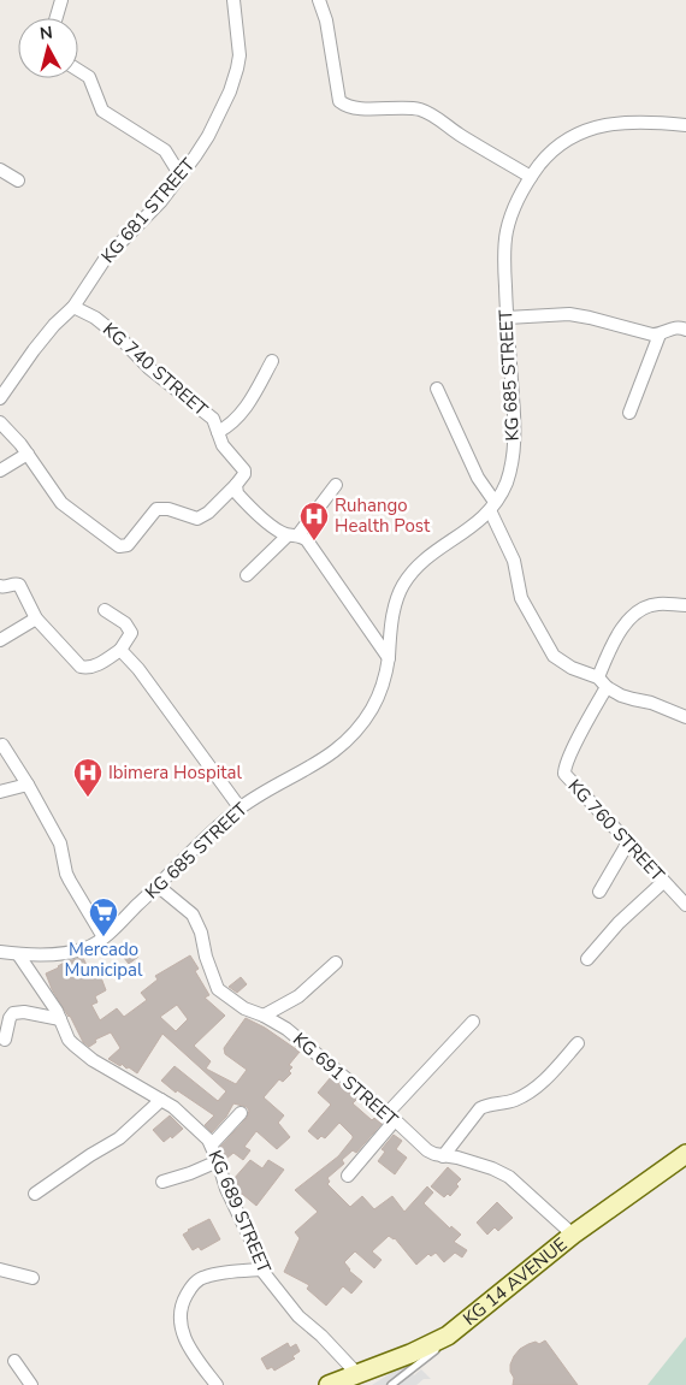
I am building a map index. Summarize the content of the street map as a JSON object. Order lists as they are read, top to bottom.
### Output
{
  "streets": {
    "main road": ["KG 14 AVENUE"],
    "street": [
      "KG 681 STREET",
      "KG 740 STREET",
      "KG 685 STREET",
      "KG 760 STREET",
      "KG 691 STREET",
      "KG 689 STREET"
    ]
  },
  "crossings": [
    ["KG 681 STREET", "KG 740 STREET"],
    ["KG 685 STREET", "KG 691 STREET"],
    ["KG 685 STREET", "KG 689 STREET"],
    ["KG 691 STREET", "KG 14 AVENUE"],
    ["KG 689 STREET", "KG 14 AVENUE"]
  ],
  "places": {
    "hospital": ["Ruhango Health Post", "Ibimera Hospital"],
    "supermarket": ["Mercado Municipal"]
  },
  "north": "top"
}
